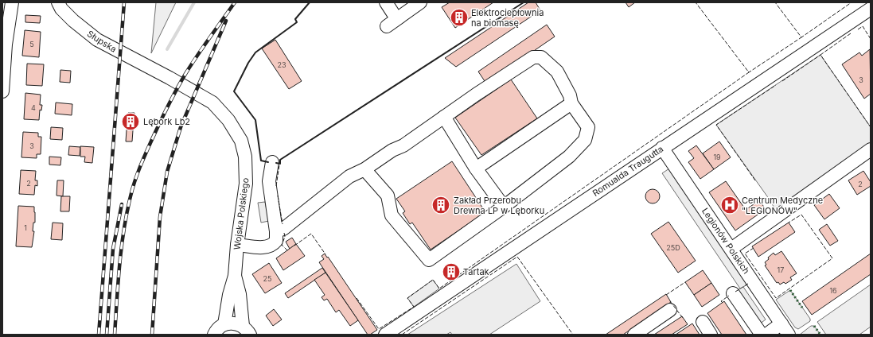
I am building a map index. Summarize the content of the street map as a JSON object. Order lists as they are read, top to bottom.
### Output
{
  "streets": {
    "street": [
      "Słupska",
      "Romualda Traugutta",
      "Wojska Polskiego",
      "Legionów Polskich"
    ]
  },
  "crossings": [
    ["Słupska", "Wojska Polskiego"],
    ["Romualda Traugutta", "Legionów Polskich"]
  ],
  "places": {
    "building": [
      "Elektrociepłownia na biomasę",
      "Lębork Lb2",
      "Zakład Przerobu Drewna LP w Lęborku",
      "Tartak"
    ],
    "hospital": ["Centrum Medyczne \"LEGIONÓW\""]
  },
  "house_numbers": [
    "5",
    "23",
    "3",
    "4",
    "3",
    "19",
    "2",
    "2",
    "1",
    "25D",
    "17",
    "25",
    "16"
  ]
}
